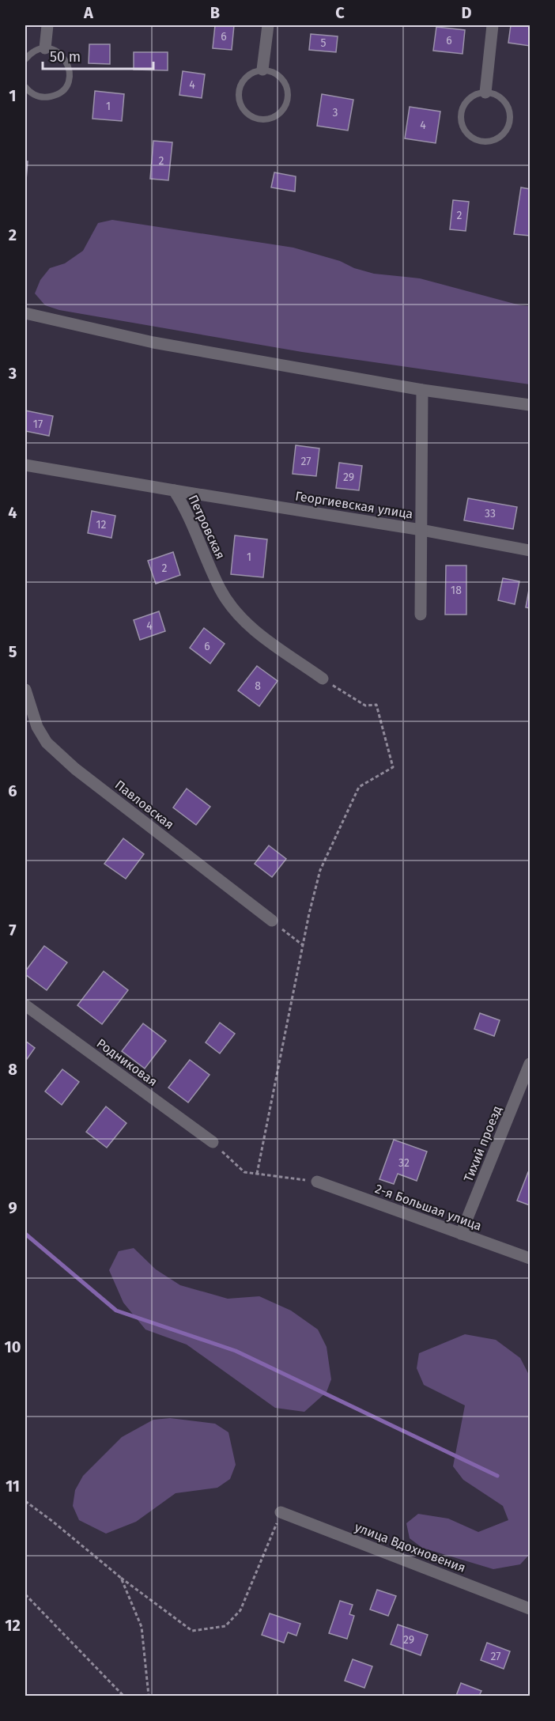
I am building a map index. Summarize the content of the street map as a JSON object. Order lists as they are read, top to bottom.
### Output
{
  "streets": {
    "street": [
      "Георгиевская улица",
      "Петровская",
      "Павловская",
      "Родниковая",
      "Тихий проезд",
      "2-я Большая улица",
      "улица Вдохновения"
    ]
  },
  "crossings": [
    ["Георгиевская улица", "Петровская"],
    ["Тихий проезд", "2-я Большая улица"]
  ],
  "house_numbers": [
    "6",
    "6",
    "5",
    "4",
    "1",
    "3",
    "4",
    "2",
    "2",
    "17",
    "27",
    "29",
    "33",
    "12",
    "1",
    "2",
    "18",
    "4",
    "6",
    "8",
    "32",
    "29",
    "27"
  ],
  "scale_bar": "50 m",
  "grid": {
    "columns": [
      "A",
      "B",
      "C",
      "D"
    ],
    "rows": [
      "1",
      "2",
      "3",
      "4",
      "5",
      "6",
      "7",
      "8",
      "9",
      "10",
      "11",
      "12"
    ]
  }
}
